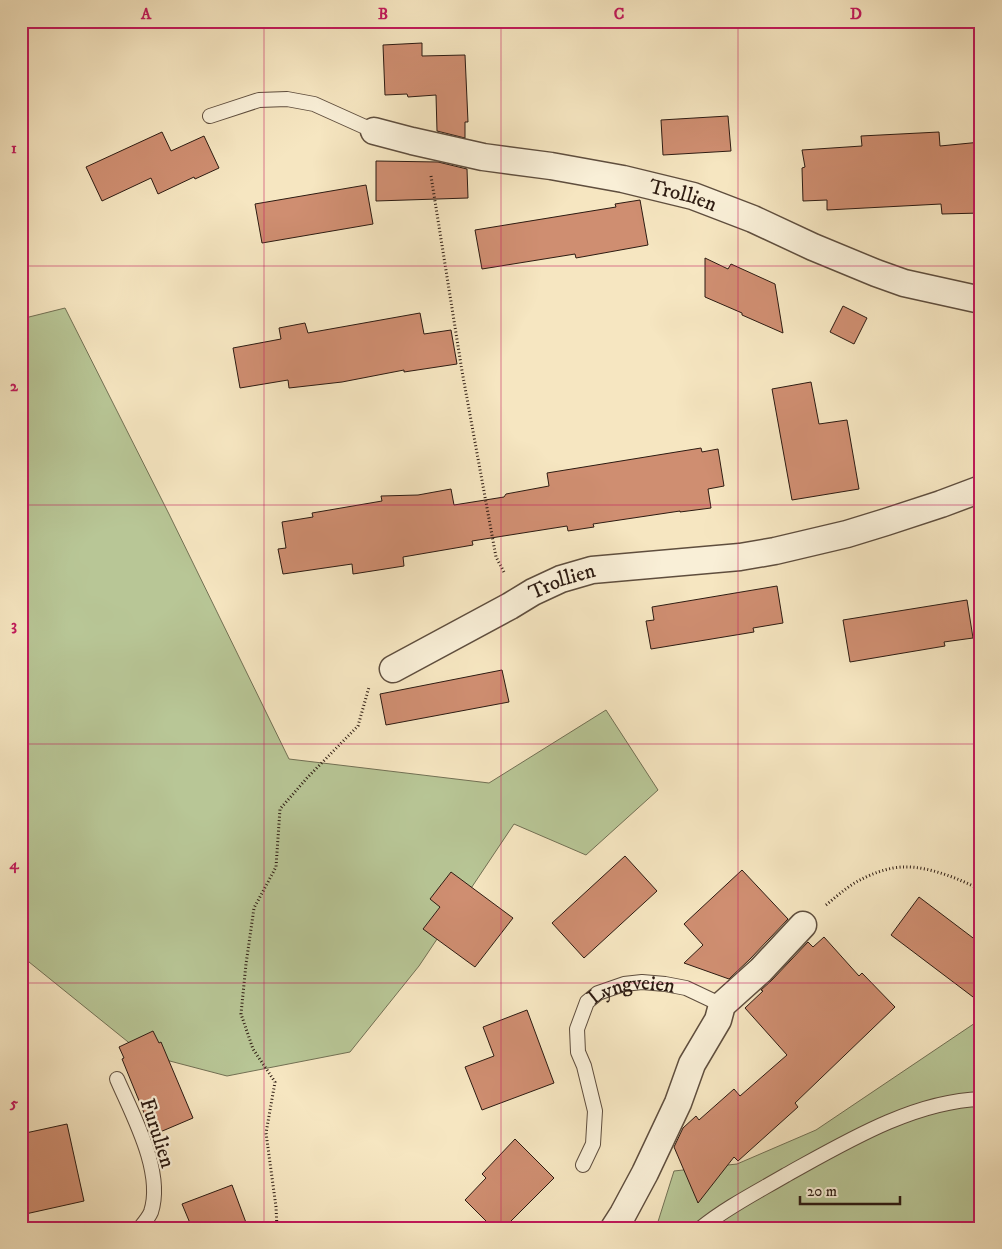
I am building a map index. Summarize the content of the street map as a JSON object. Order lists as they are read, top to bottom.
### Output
{
  "streets": {
    "street": ["Trollien"],
    "lane": ["Lyngveien", "Furulien"]
  },
  "scale_bar": "20 m",
  "grid": {
    "columns": [
      "A",
      "B",
      "C",
      "D"
    ],
    "rows": [
      "1",
      "2",
      "3",
      "4",
      "5"
    ]
  }
}
